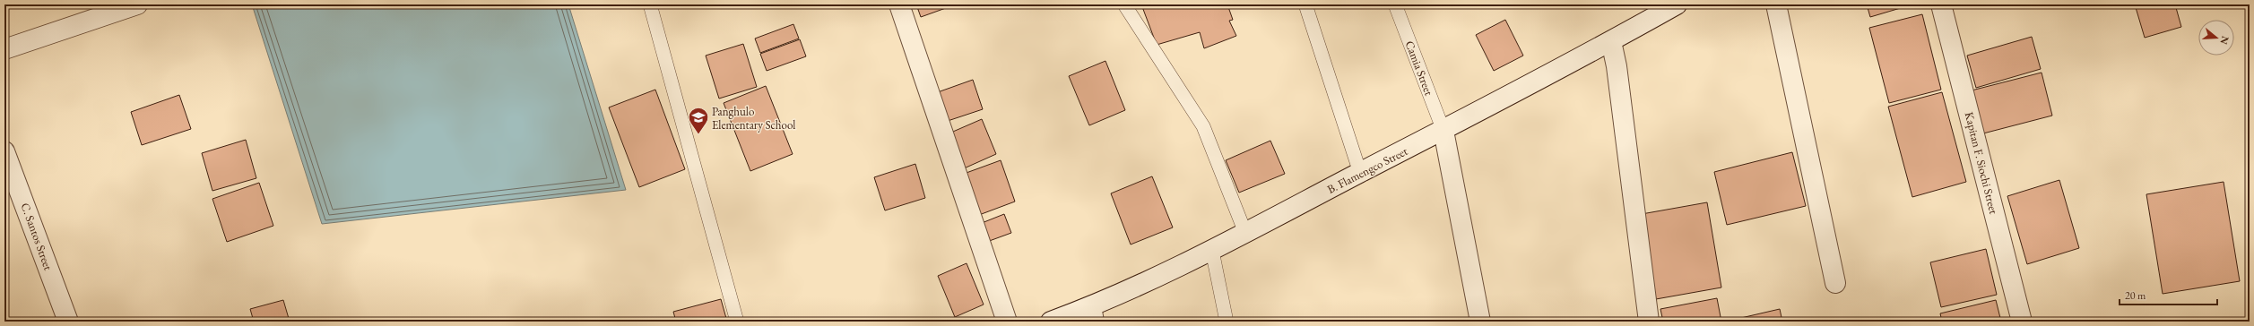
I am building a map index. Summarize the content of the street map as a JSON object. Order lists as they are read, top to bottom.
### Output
{
  "streets": {
    "street": ["Kapitan F. Siochi Street", "B. Flamengco Street", "C. Santos Street"],
    "lane": ["Camia Street"]
  },
  "crossings": [
    ["Camia Street", "B. Flamengco Street"]
  ],
  "places": {
    "school or university": ["Panghulo Elementary School"]
  },
  "scale_bar": "20 m",
  "north": "right"
}
